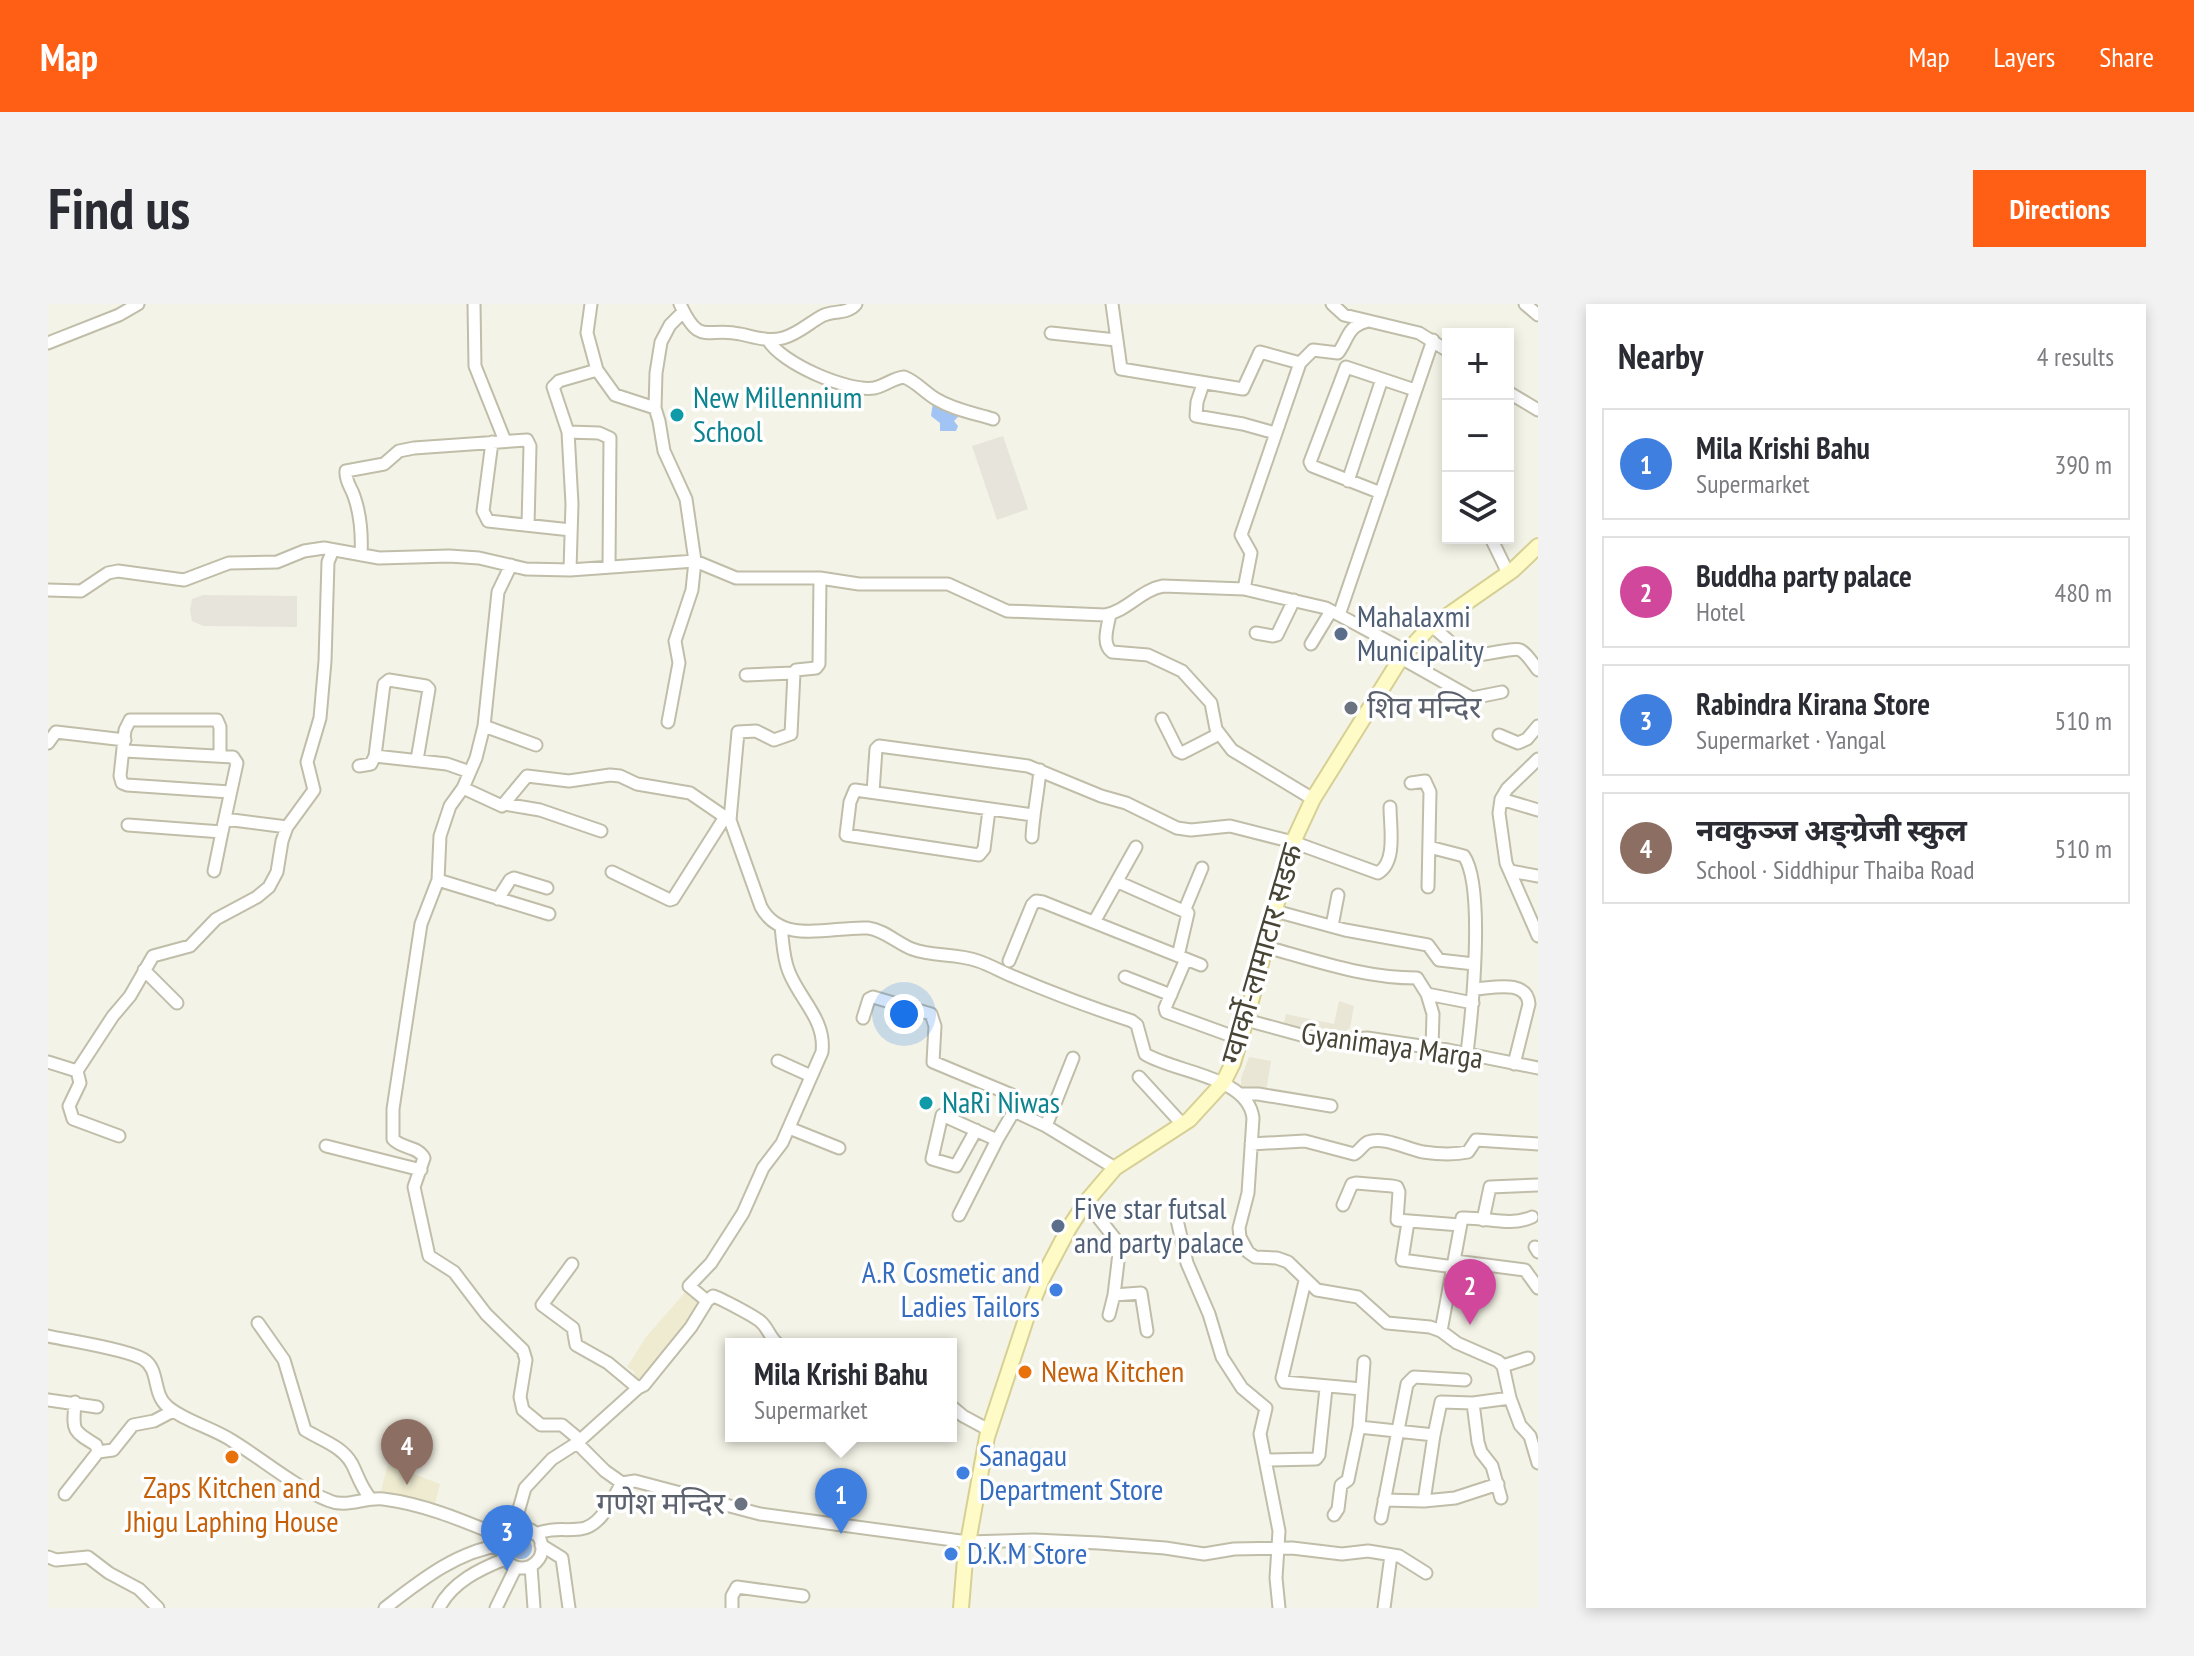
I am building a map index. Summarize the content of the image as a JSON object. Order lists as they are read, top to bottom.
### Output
{
  "streets": {
    "main road": ["ग्वार्को-लामाटार सडक"],
    "street": ["Gyanimaya Marga"]
  },
  "crossings": [
    ["ग्वार्को-लामाटार सडक", "Gyanimaya Marga"]
  ],
  "places": [
    "New Millennium School",
    "Mahalaxmi Municipality",
    "शिव मन्दिर",
    "NaRi Niwas",
    "Five star futsal and party palace",
    "A.R Cosmetic and Ladies Tailors",
    "Newa Kitchen",
    "Zaps Kitchen and Jhigu Laphing House",
    "Sanagau Department Store",
    "गणेश मन्दिर",
    "D.K.M Store"
  ],
  "page": {
    "header": "Map",
    "nav": ["Map", "Layers", "Share"],
    "buttons": "Directions",
    "title": "Find us",
    "heading": ["Nearby", "4 results"],
    "map_buttons": ["+", "−"],
    "list": [
      {
        "mark": "1",
        "name": "Mila Krishi Bahu",
        "note": "Supermarket",
        "value": "390 m"
      },
      {
        "mark": "2",
        "name": "Buddha party palace",
        "note": "Hotel",
        "value": "480 m"
      },
      {
        "mark": "3",
        "name": "Rabindra Kirana Store",
        "note": "Supermarket · Yangal",
        "value": "510 m"
      },
      {
        "mark": "4",
        "name": "नवकुञ्ज अङ्‍ग्रेजी स्कुल",
        "note": "School · Siddhipur Thaiba Road",
        "value": "510 m"
      }
    ],
    "pins": [
      "2",
      "4",
      "1",
      "3"
    ],
    "popup": ["Mila Krishi Bahu", "Supermarket"]
  }
}
